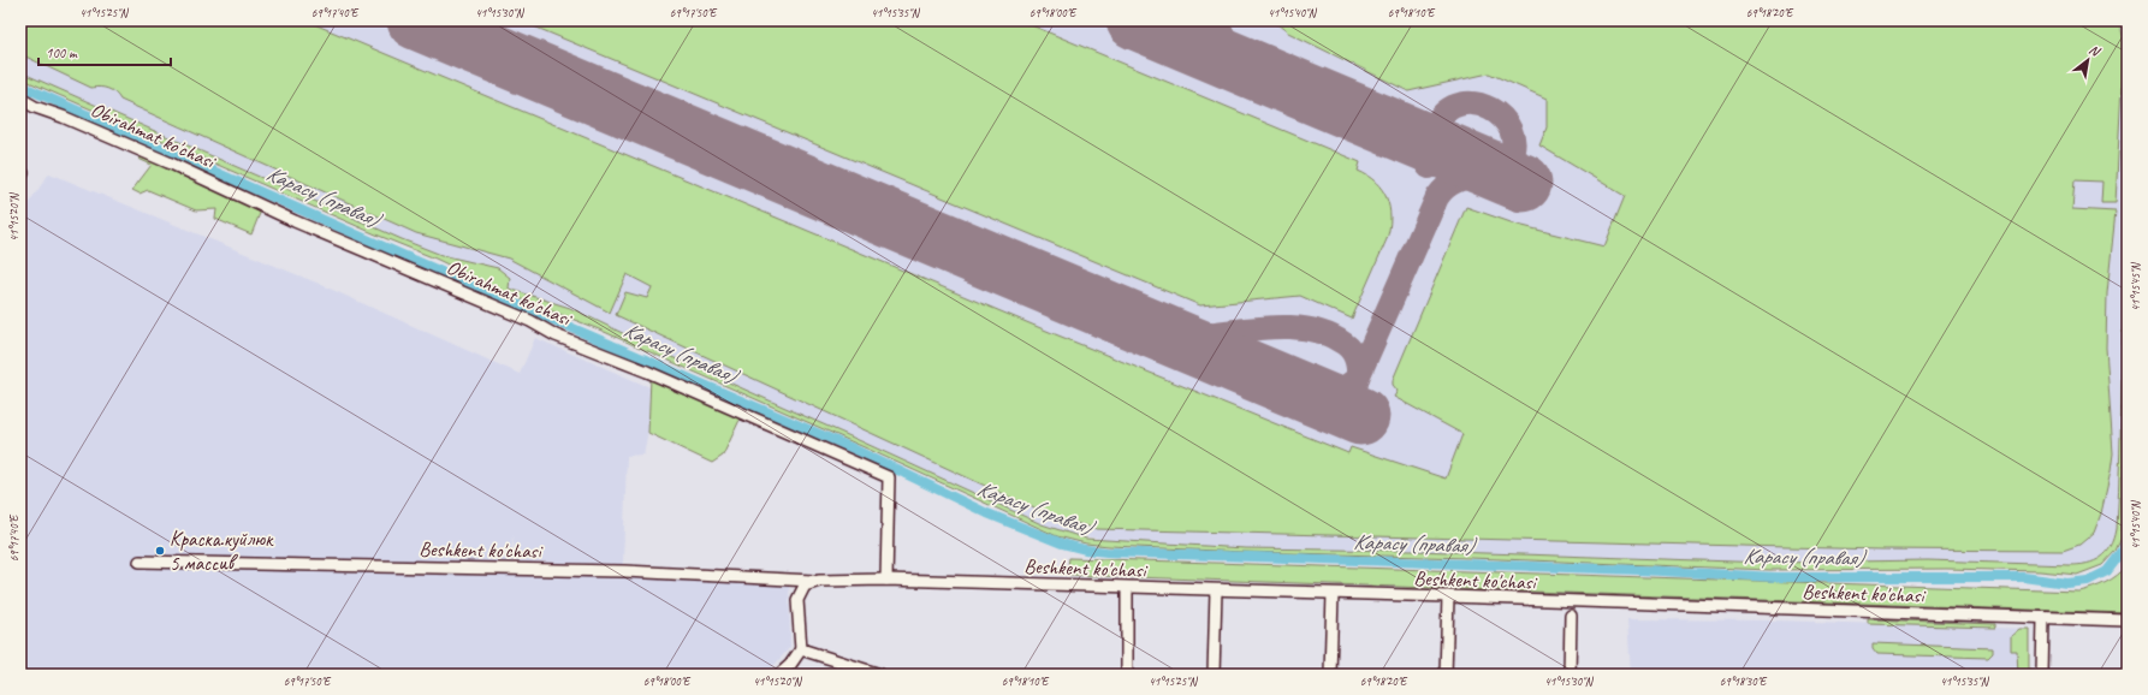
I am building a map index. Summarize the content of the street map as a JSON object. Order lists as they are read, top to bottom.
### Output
{
  "streets": {
    "street": ["Obirahmat ko'chasi", "Beshkent ko'chasi"]
  },
  "crossings": [
    ["Obirahmat ko'chasi", "Beshkent ko'chasi"]
  ],
  "water": ["Карасу (правая)"],
  "places": ["Краска.куйлюк 5 массив"],
  "scale_bar": "100 m",
  "north": "top right",
  "coordinates": [
    "41°15'25\"N",
    "69°17'40\"E",
    "41°15'30\"N",
    "69°17'50\"E",
    "41°15'35\"N",
    "69°18'00\"E",
    "41°15'40\"N",
    "69°18'10\"E",
    "69°18'20\"E",
    "41°15'20\"N",
    "41°15'45\"N",
    "69°18'30\"E"
  ]
}
